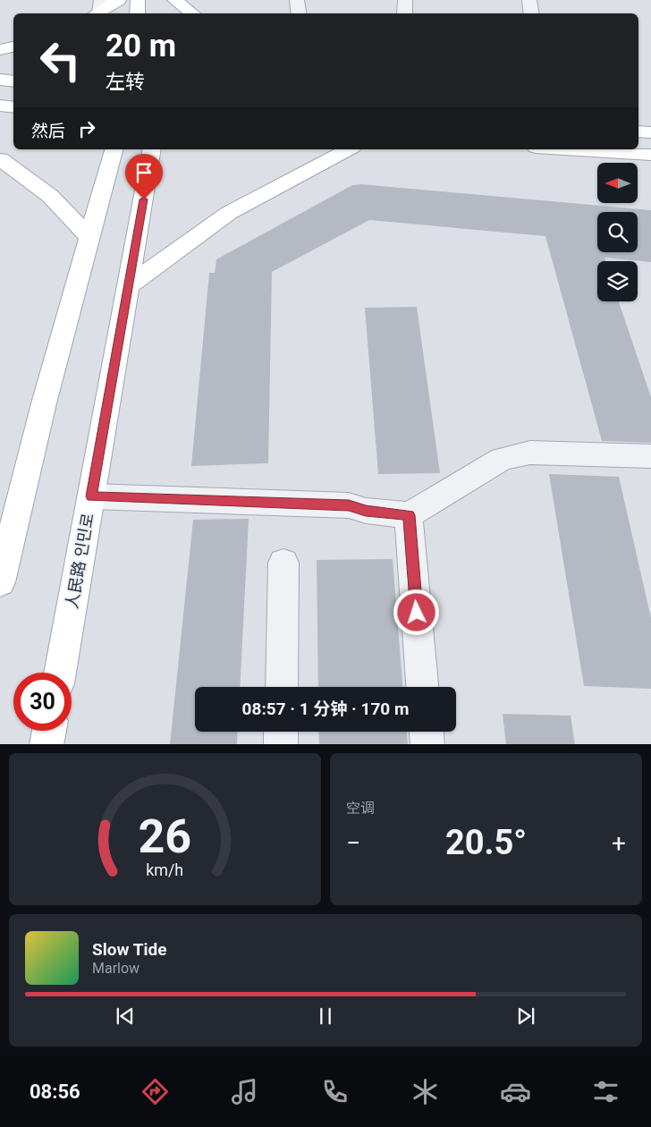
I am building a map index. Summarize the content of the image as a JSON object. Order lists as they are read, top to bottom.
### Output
{
  "streets": {
    "main road": ["人民路 인민로"]
  },
  "north": "left",
  "page": {
    "turn": ["20 m", "左转"],
    "then": "然后",
    "limit": "30",
    "trip": "08:57 · 1 分钟 · 170 m",
    "tile": "空调",
    "heat": ["−", "20.5°", "+"],
    "song": ["Slow Tide", "Marlow"],
    "tabs": "08:56",
    "gauge": ["26", "km/h"]
  }
}
